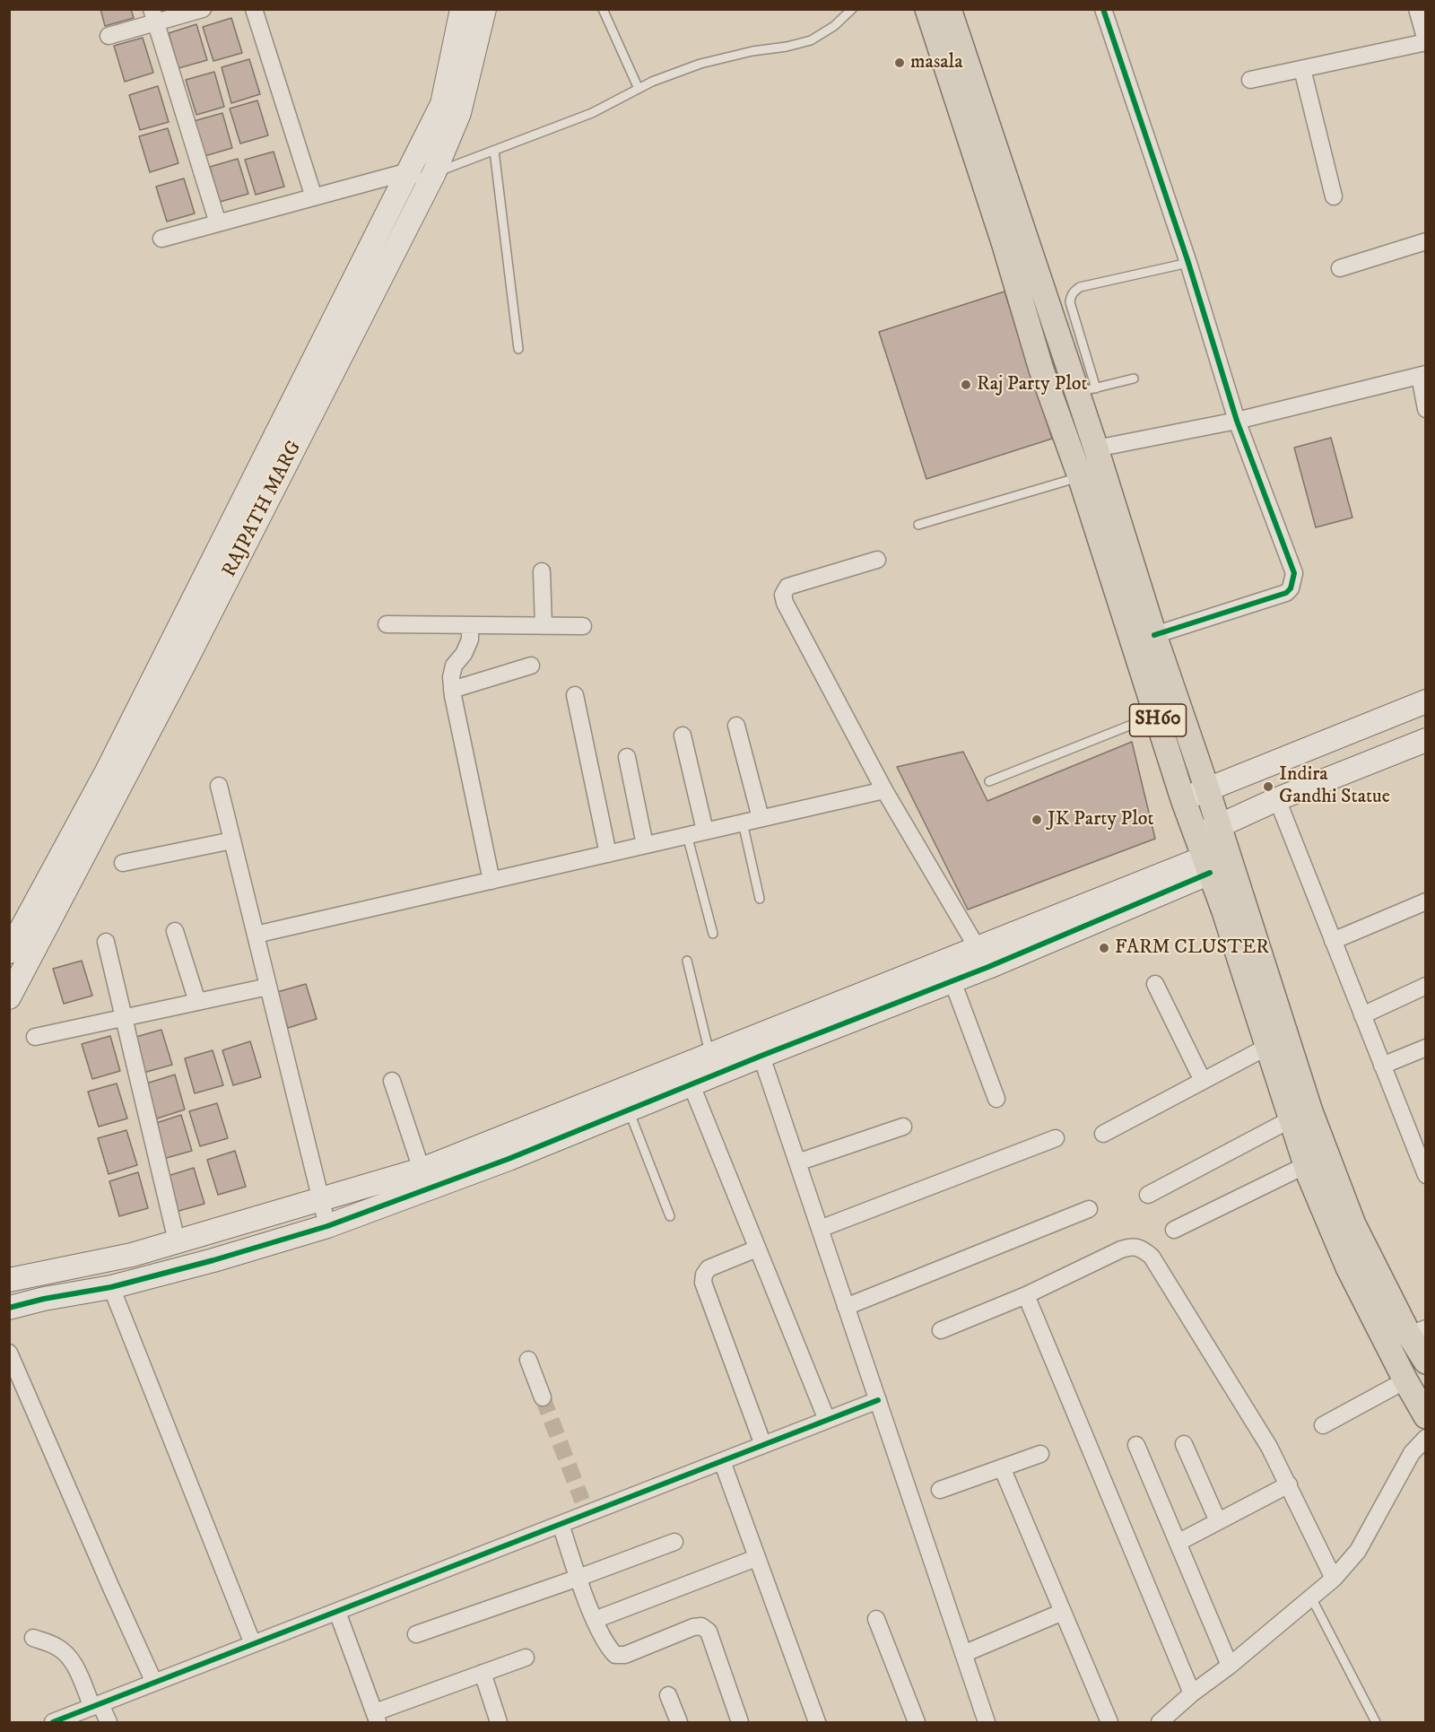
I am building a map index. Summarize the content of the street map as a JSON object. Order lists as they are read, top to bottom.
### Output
{
  "streets": {
    "main road": ["SH60"],
    "street": ["RAJPATH MARG"]
  },
  "places": [
    "masala",
    "Raj Party Plot",
    "Indira Gandhi Statue",
    "JK Party Plot",
    "FARM CLUSTER"
  ]
}
